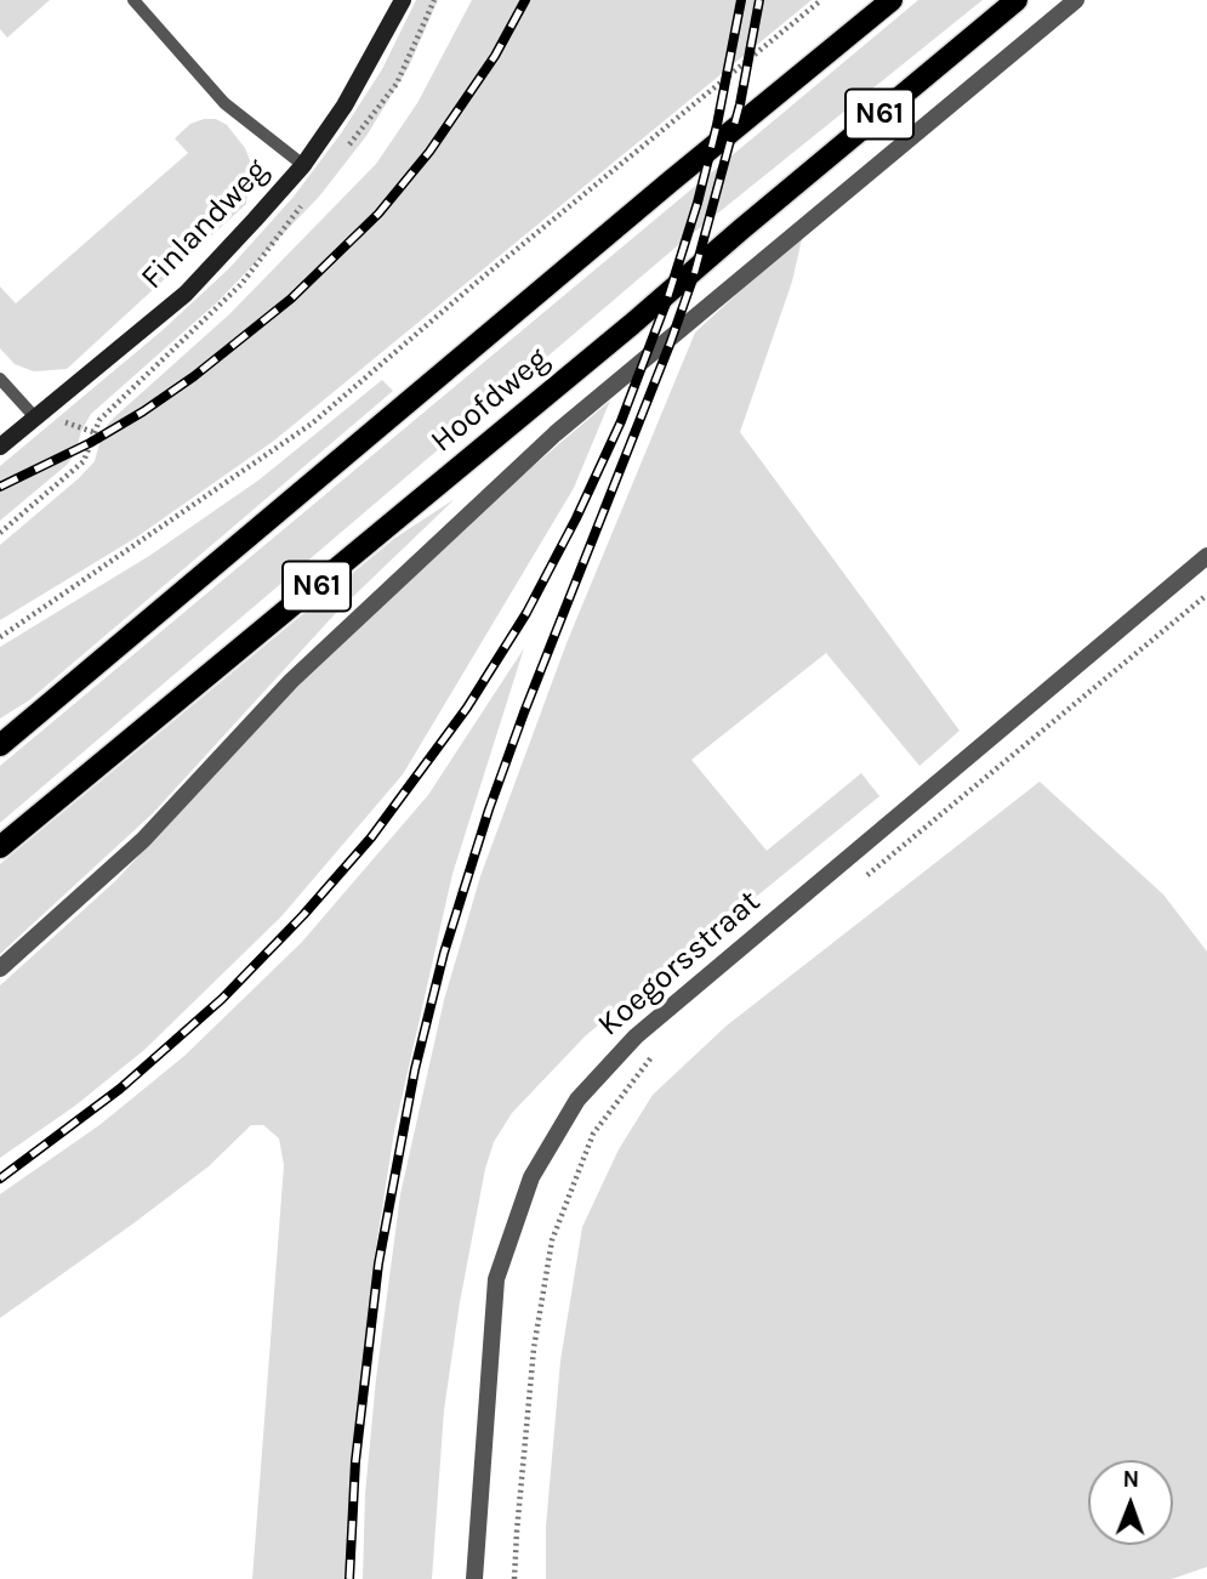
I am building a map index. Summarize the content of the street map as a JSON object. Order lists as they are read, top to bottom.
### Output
{
  "streets": {
    "main road": ["N61", "Hoofdweg"],
    "street": ["Finlandweg", "Koegorsstraat"]
  },
  "north": "top"
}
